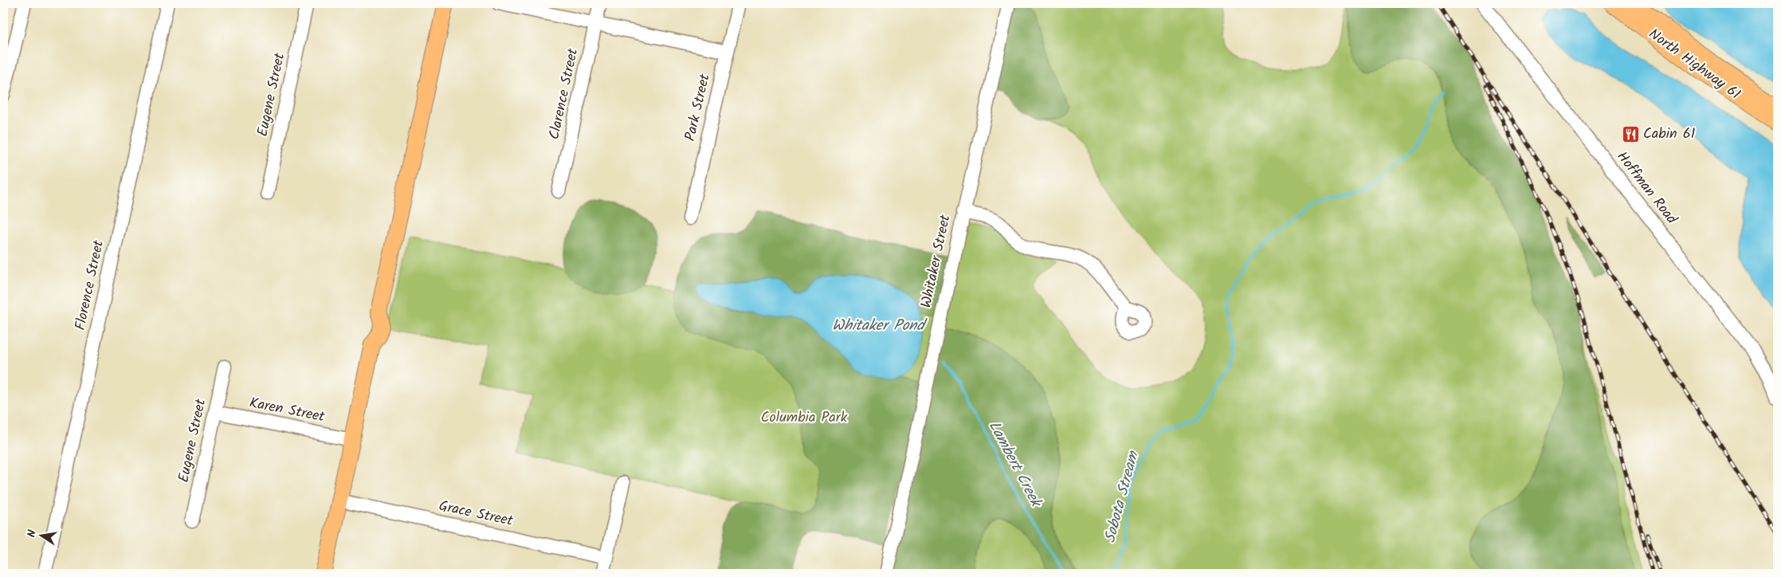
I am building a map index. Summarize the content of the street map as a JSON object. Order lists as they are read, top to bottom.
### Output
{
  "streets": {
    "main road": ["North Highway 61"],
    "street": [
      "Clarence Street",
      "Eugene Street",
      "Park Street",
      "Hoffman Road",
      "Whitaker Street",
      "Florence Street",
      "Karen Street",
      "Grace Street"
    ]
  },
  "crossings": [
    ["Eugene Street", "Karen Street"]
  ],
  "water": ["Whitaker Pond", "Lambert Creek", "Sobota Stream"],
  "parks": ["Columbia Park"],
  "places": {
    "restaurant": ["Cabin 61"]
  },
  "north": "left"
}
